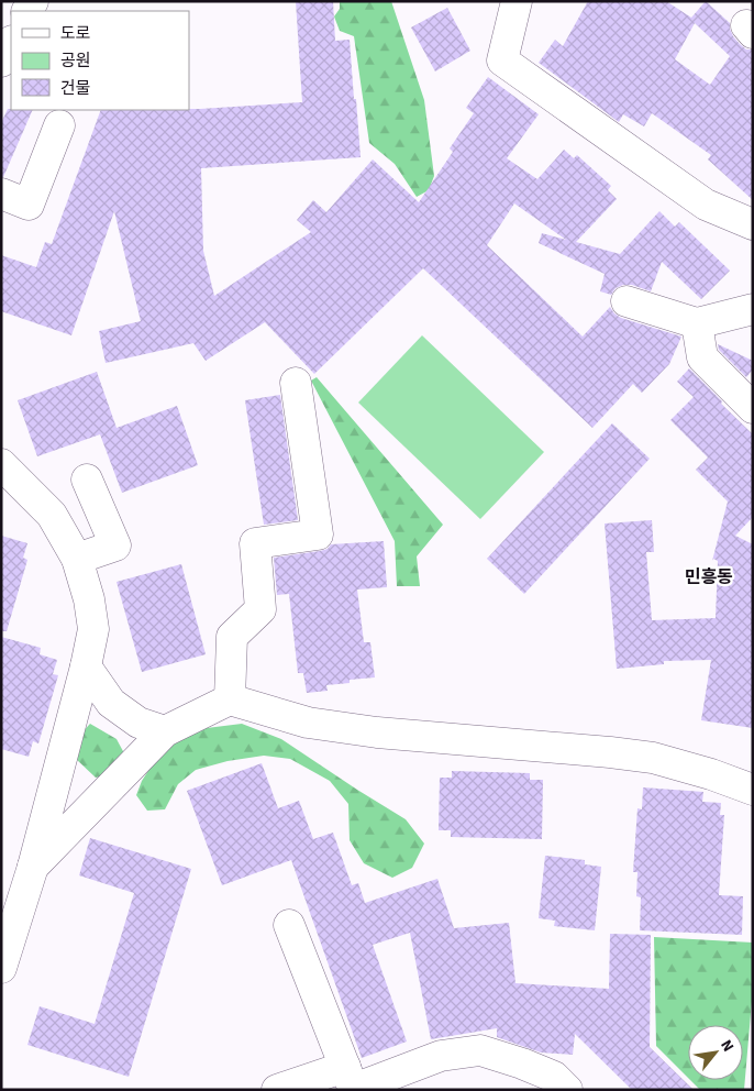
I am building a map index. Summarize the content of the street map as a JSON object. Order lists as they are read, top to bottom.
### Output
{
  "districts": ["민흥동"],
  "legend": ["도로", "공원", "건물"],
  "north": "top right"
}
